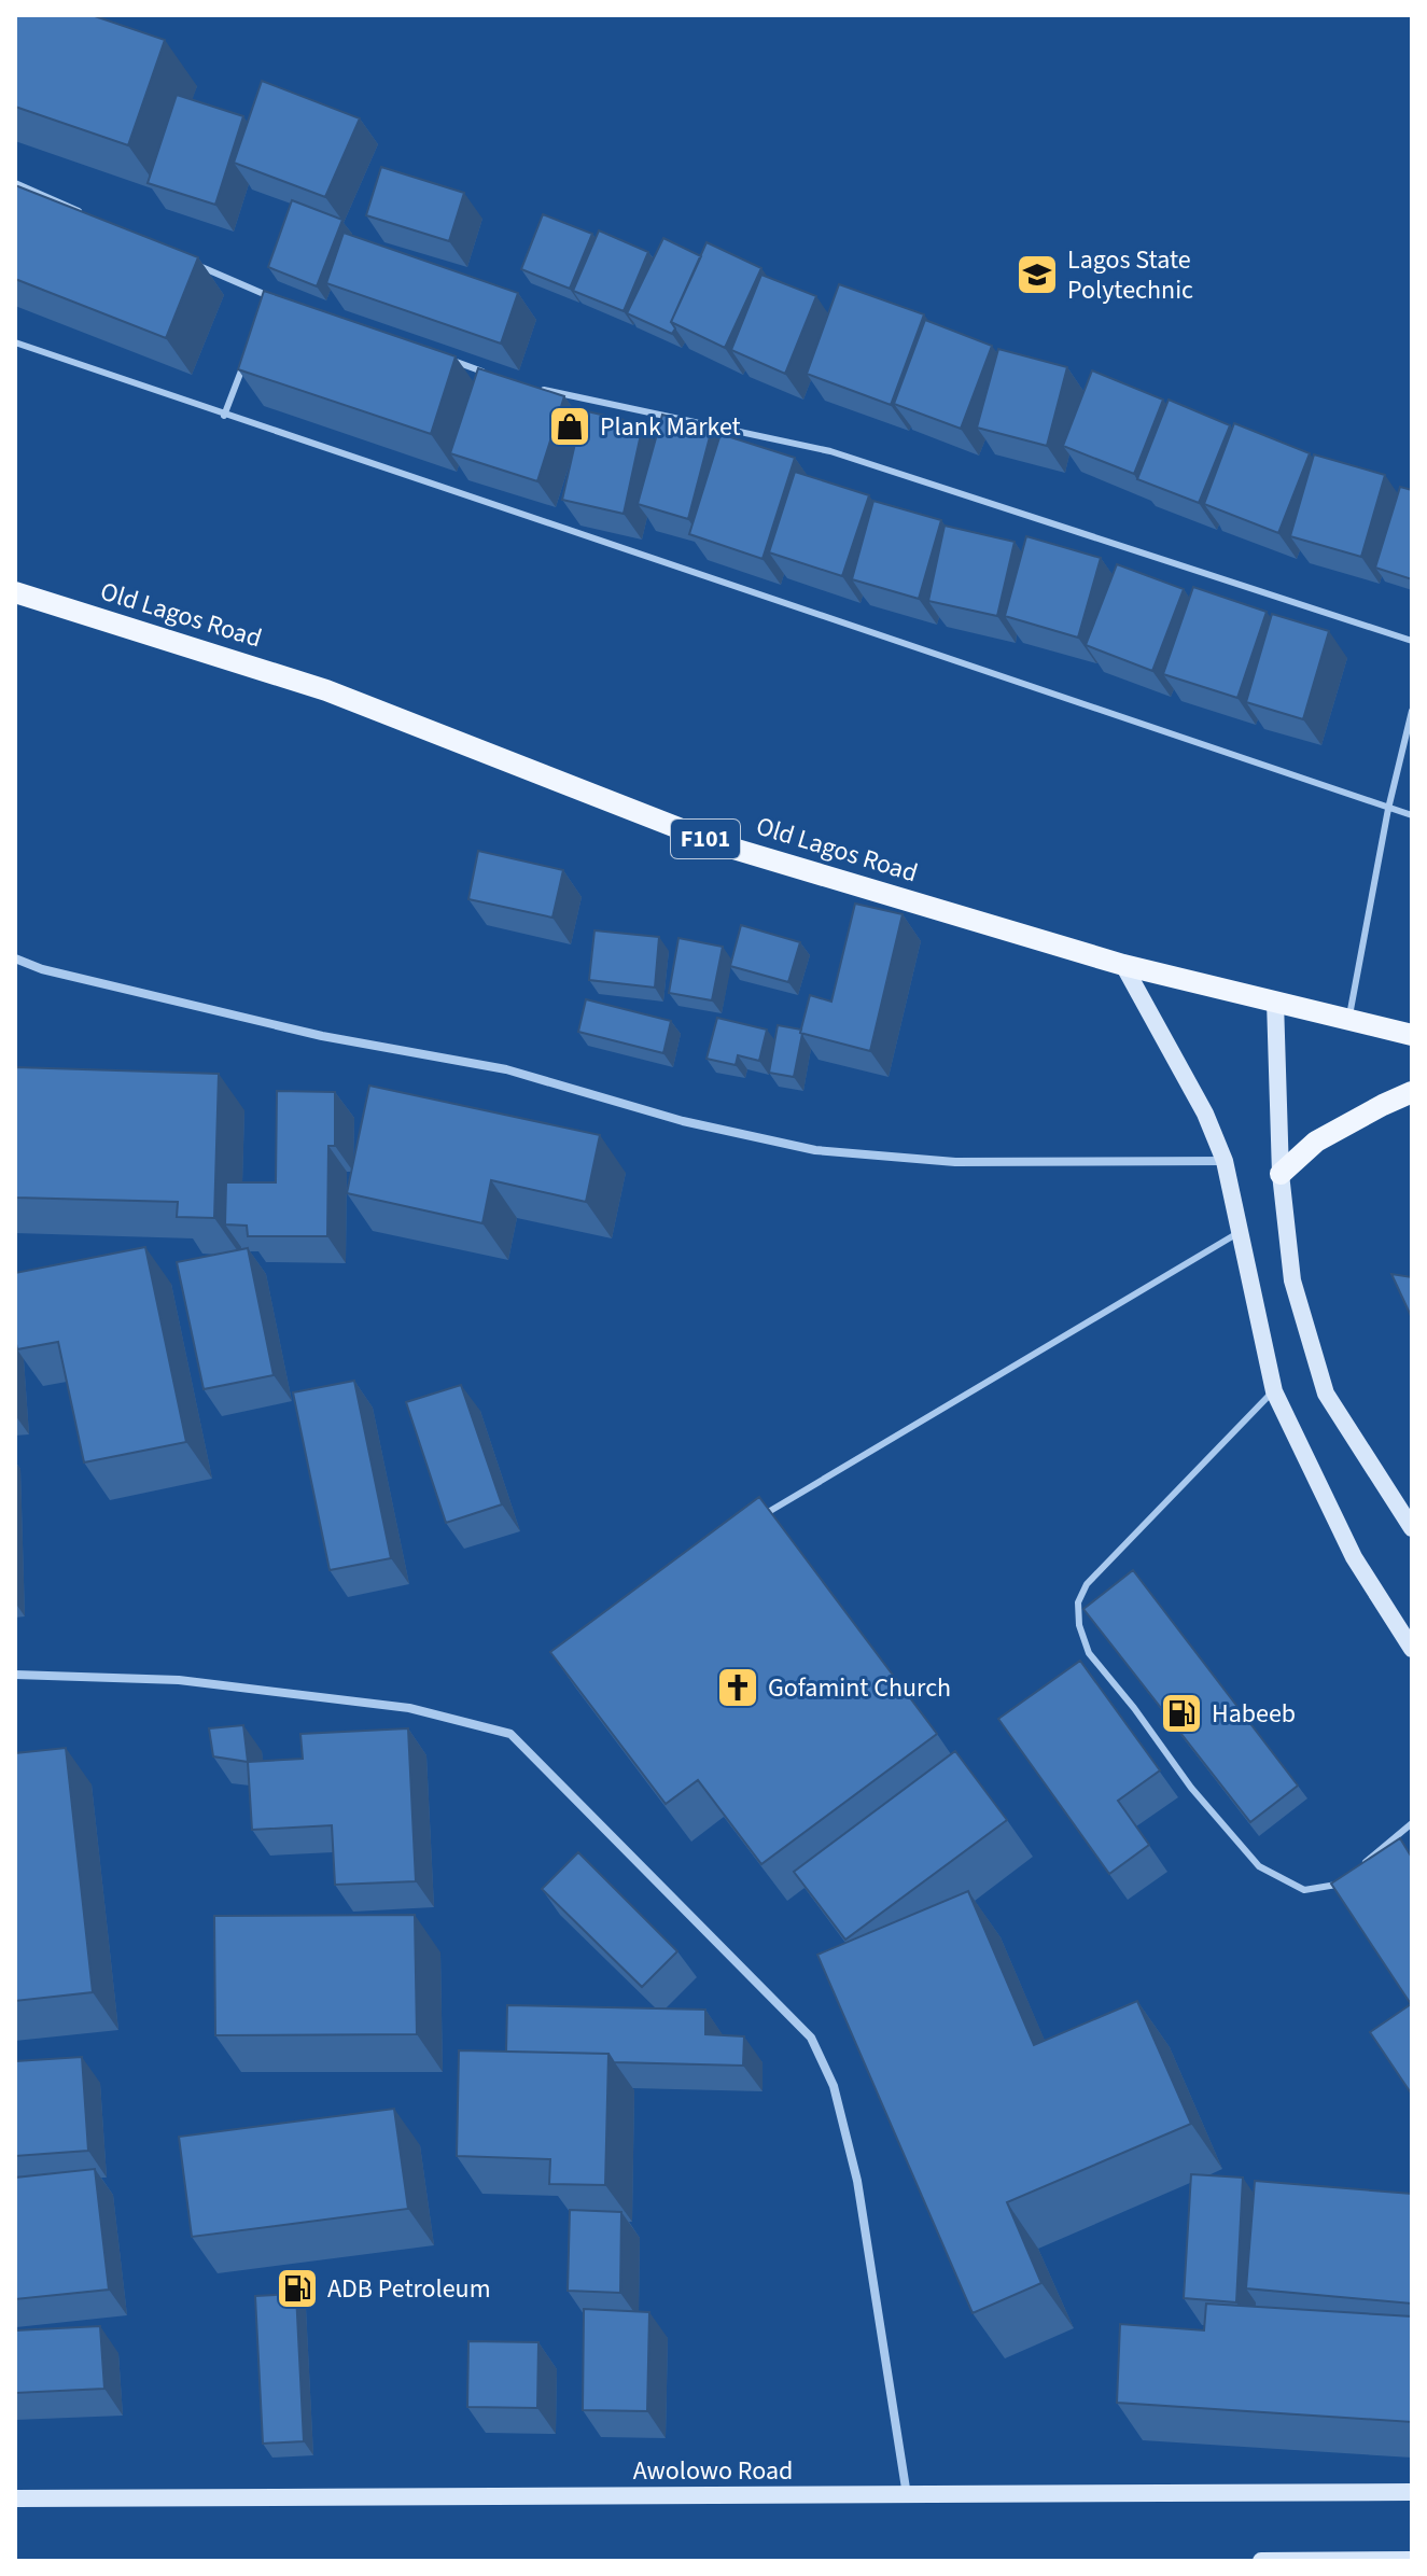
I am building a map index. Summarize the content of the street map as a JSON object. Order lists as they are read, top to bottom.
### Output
{
  "streets": {
    "main road": ["Old Lagos Road", "F101", "Awolowo Road"]
  },
  "places": {
    "school or university": ["Lagos State Polytechnic"],
    "shop": ["Plank Market"],
    "church": ["Gofamint Church"],
    "fuel station": ["Habeeb", "ADB Petroleum"]
  }
}
